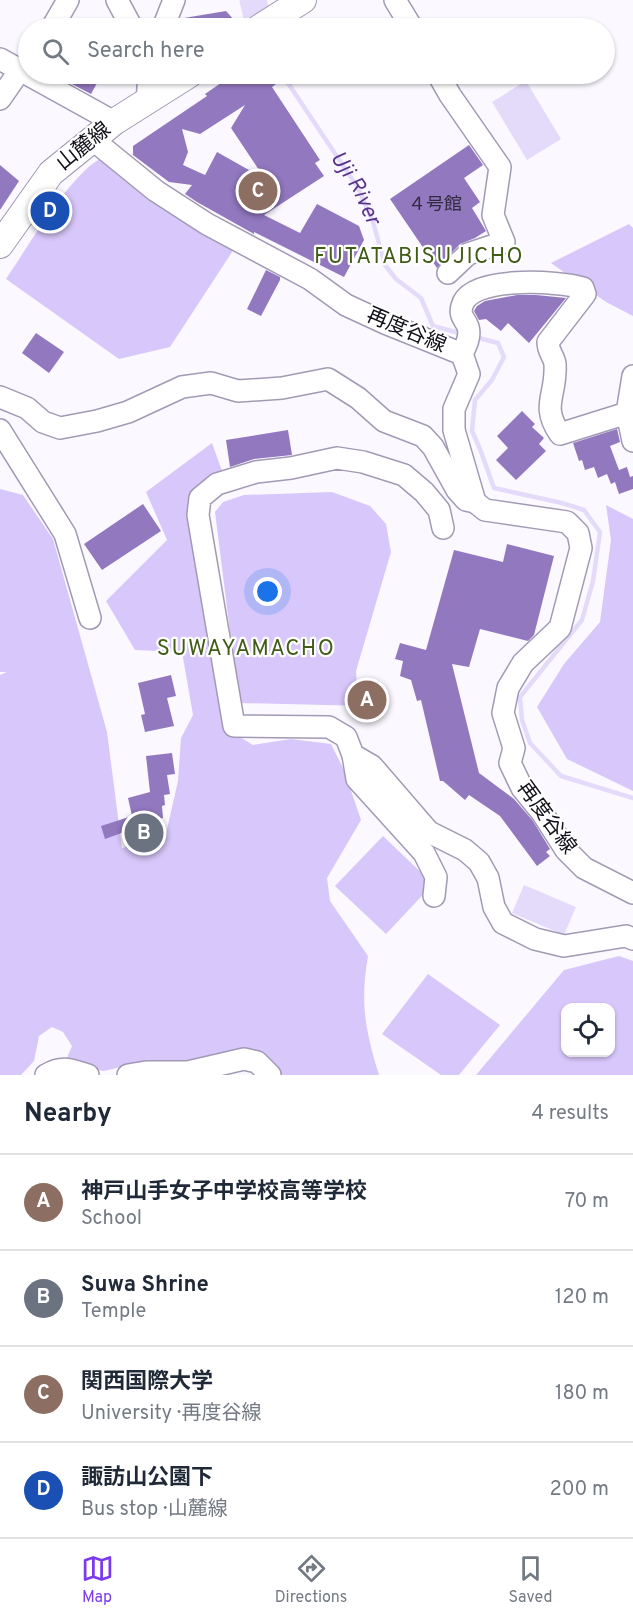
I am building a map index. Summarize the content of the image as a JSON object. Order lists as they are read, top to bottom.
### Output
{
  "streets": {
    "main road": ["山麓線"],
    "street": ["再度谷線"]
  },
  "crossings": [
    ["山麓線", "再度谷線"]
  ],
  "districts": ["FUTATABISUJICHO", "SUWAYAMACHO"],
  "water": ["Uji River"],
  "house_numbers": ["４号館"],
  "page": {
    "search": "Search here",
    "pins": [
      "C",
      "D",
      "A",
      "B"
    ],
    "heading": ["Nearby", "4 results"],
    "list": [
      {
        "mark": "A",
        "name": "神戸山手女子中学校高等学校",
        "note": "School",
        "value": "70 m"
      },
      {
        "mark": "B",
        "name": "Suwa Shrine",
        "note": "Temple",
        "value": "120 m"
      },
      {
        "mark": "C",
        "name": "関西国際大学",
        "note": "University · 再度谷線",
        "value": "180 m"
      },
      {
        "mark": "D",
        "name": "諏訪山公園下",
        "note": "Bus stop · 山麓線",
        "value": "200 m"
      }
    ],
    "nav": ["Map", "Directions", "Saved"]
  }
}
